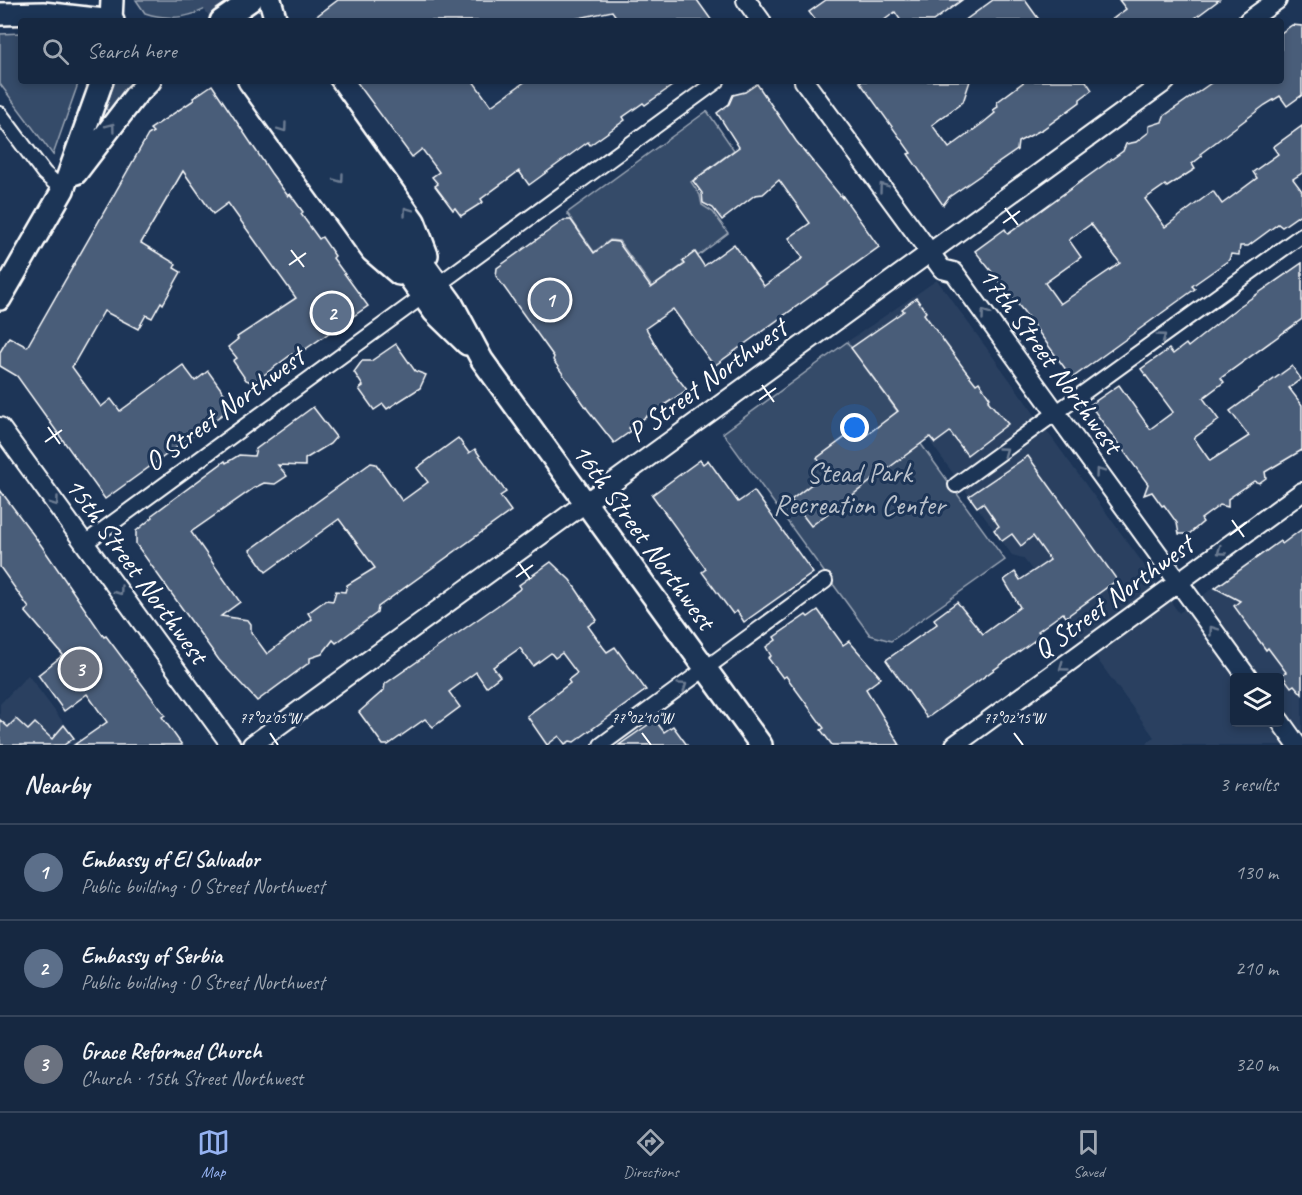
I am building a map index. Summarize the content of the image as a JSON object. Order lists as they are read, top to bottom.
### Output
{
  "streets": {
    "main road": [
      "17th Street Northwest",
      "P Street Northwest",
      "16th Street Northwest",
      "15th Street Northwest",
      "Q Street Northwest"
    ],
    "street": ["O Street Northwest"]
  },
  "crossings": [
    ["17th Street Northwest", "P Street Northwest"],
    ["17th Street Northwest", "Q Street Northwest"],
    ["P Street Northwest", "16th Street Northwest"],
    ["O Street Northwest", "16th Street Northwest"],
    ["O Street Northwest", "15th Street Northwest"]
  ],
  "one_way": ["17th Street Northwest", "15th Street Northwest", "Q Street Northwest"],
  "parks": ["Stead Park Recreation Center"],
  "page": {
    "search": "Search here",
    "pins": ["1", "2", "3"],
    "heading": ["Nearby", "3 results"],
    "list": [
      {
        "mark": "1",
        "name": "Embassy of El Salvador",
        "note": "Public building · O Street Northwest",
        "value": "130 m"
      },
      {
        "mark": "2",
        "name": "Embassy of Serbia",
        "note": "Public building · O Street Northwest",
        "value": "210 m"
      },
      {
        "mark": "3",
        "name": "Grace Reformed Church",
        "note": "Church · 15th Street Northwest",
        "value": "320 m"
      }
    ],
    "nav": ["Map", "Directions", "Saved"]
  },
  "coordinates": ["77°02'05\"W", "77°02'10\"W", "77°02'15\"W"]
}
